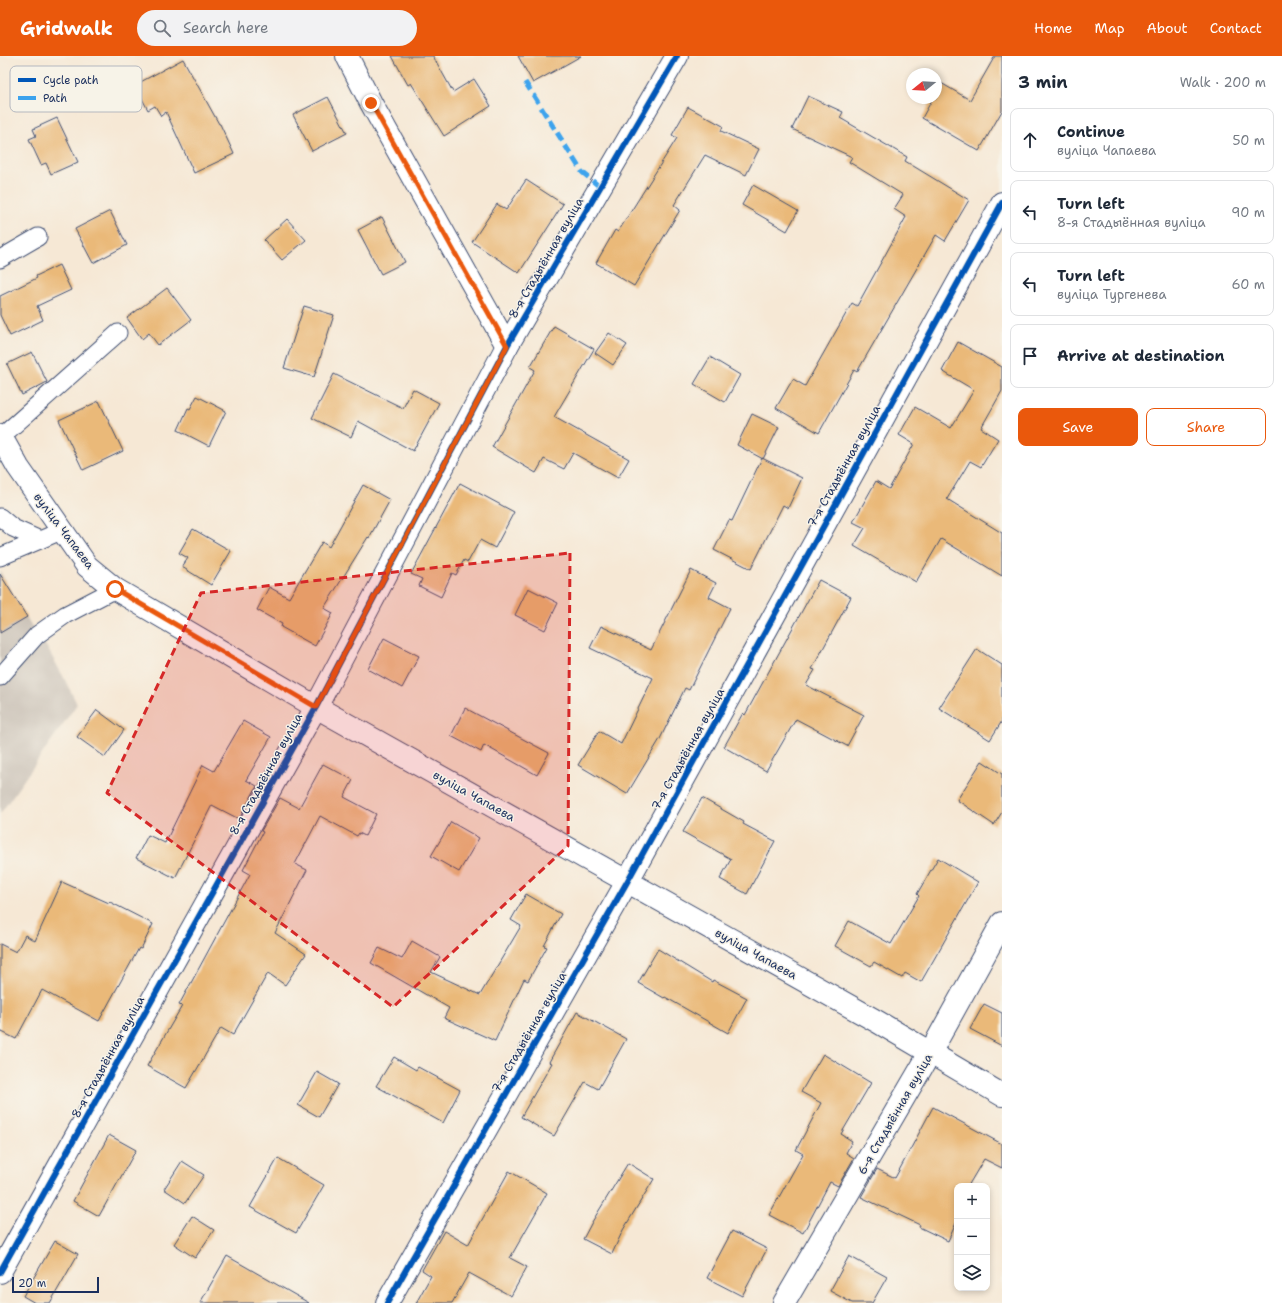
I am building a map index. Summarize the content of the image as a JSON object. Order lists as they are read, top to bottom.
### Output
{
  "streets": {
    "street": [
      "8-я Стадыённая вуліца",
      "7-я Стадыённая вуліца",
      "вуліца Чапаева",
      "6-я Стадыённая вуліца"
    ]
  },
  "crossings": [
    ["8-я Стадыённая вуліца", "вуліца Чапаева"],
    ["7-я Стадыённая вуліца", "вуліца Чапаева"],
    ["вуліца Чапаева", "6-я Стадыённая вуліца"]
  ],
  "legend": ["Cycle path", "Path"],
  "scale_bar": "20 m",
  "north": "left",
  "page": {
    "header": "Gridwalk",
    "search": "Search here",
    "nav": [
      "Home",
      "Map",
      "About",
      "Contact"
    ],
    "heading": ["3 min", "Walk · 200 m"],
    "list": [
      ["Continue", "вуліца Чапаева", "50 m"],
      ["Turn left", "8-я Стадыённая вуліца", "90 m"],
      ["Turn left", "вуліца Тургенева", "60 m"],
      "Arrive at destination"
    ],
    "buttons": ["Save", "Share"],
    "map_buttons": ["+", "−"],
    "scale": "20 m"
  }
}
